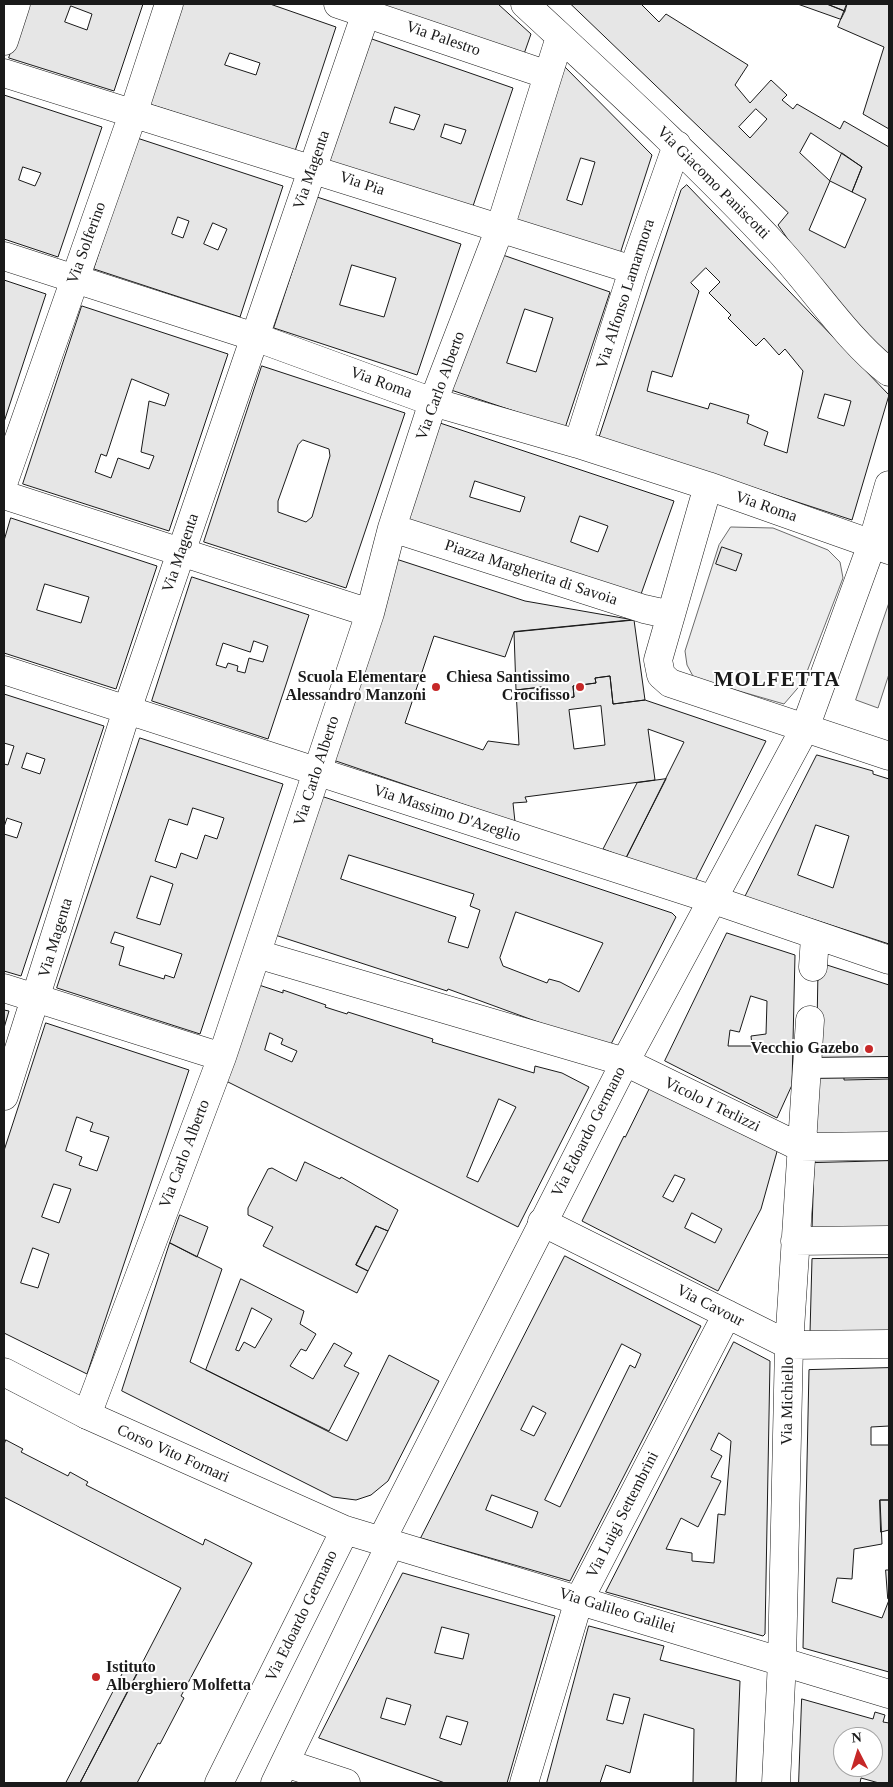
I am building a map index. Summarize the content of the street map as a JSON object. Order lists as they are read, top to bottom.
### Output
{
  "streets": {
    "street": [
      "Via Palestro",
      "Via Magenta",
      "Via Giacomo Paniscotti",
      "Via Pia",
      "Via Solferino",
      "Via Alfonso Lamarmora",
      "Via Roma",
      "Via Carlo Alberto",
      "Piazza Margherita di Savoia",
      "Via Massimo D'Azeglio",
      "Vicolo I Terlizzi",
      "Via Edoardo Germano",
      "Via Cavour",
      "Via Michiello",
      "Corso Vito Fornari",
      "Via Luigi Settembrini",
      "Via Galileo Galilei"
    ]
  },
  "crossings": [
    ["Via Palestro", "Via Magenta"],
    ["Via Palestro", "Via Carlo Alberto"],
    ["Via Magenta", "Via Pia"],
    ["Via Magenta", "Via Roma"],
    ["Via Magenta", "Via Massimo D'Azeglio"],
    ["Via Giacomo Paniscotti", "Via Alfonso Lamarmora"],
    ["Via Giacomo Paniscotti", "Via Carlo Alberto"],
    ["Via Pia", "Via Solferino"],
    ["Via Pia", "Via Alfonso Lamarmora"],
    ["Via Pia", "Via Carlo Alberto"],
    ["Via Solferino", "Via Roma"],
    ["Via Alfonso Lamarmora", "Via Roma"],
    ["Via Roma", "Via Carlo Alberto"],
    ["Via Carlo Alberto", "Piazza Margherita di Savoia"],
    ["Via Carlo Alberto", "Via Massimo D'Azeglio"],
    ["Via Carlo Alberto", "Vicolo I Terlizzi"],
    ["Via Carlo Alberto", "Corso Vito Fornari"],
    ["Via Massimo D'Azeglio", "Via Edoardo Germano"],
    ["Vicolo I Terlizzi", "Via Edoardo Germano"],
    ["Vicolo I Terlizzi", "Via Michiello"],
    ["Via Edoardo Germano", "Via Cavour"],
    ["Via Edoardo Germano", "Corso Vito Fornari"],
    ["Via Edoardo Germano", "Via Galileo Galilei"],
    ["Via Cavour", "Via Michiello"],
    ["Via Cavour", "Via Luigi Settembrini"],
    ["Via Michiello", "Via Galileo Galilei"],
    ["Corso Vito Fornari", "Via Galileo Galilei"],
    ["Via Luigi Settembrini", "Via Galileo Galilei"]
  ],
  "districts": ["MOLFETTA"],
  "places": [
    "Scuola Elementare Alessandro Manzoni",
    "Chiesa Santissimo Crocifisso",
    "Vecchio Gazebo",
    "Istituto Alberghiero Molfetta"
  ],
  "north": "top"
}
